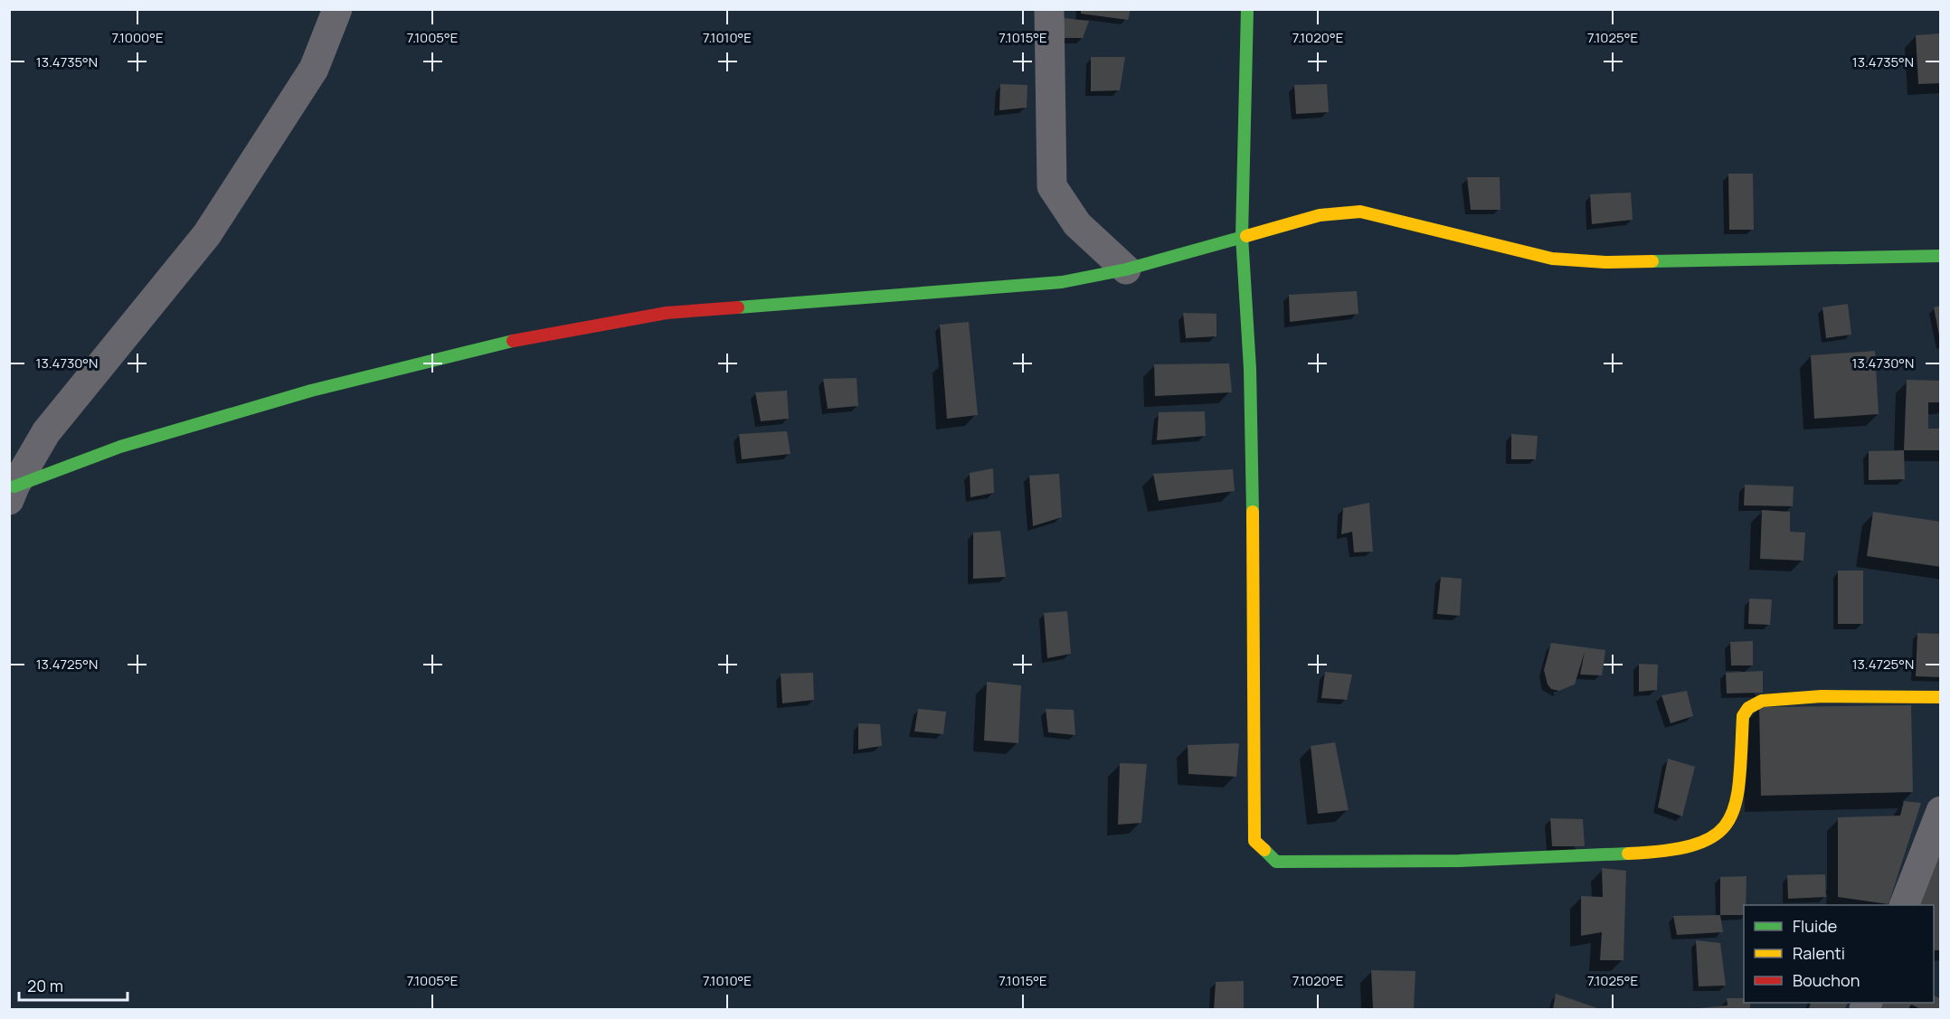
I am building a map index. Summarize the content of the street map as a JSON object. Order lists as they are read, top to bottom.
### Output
{
  "legend": ["Fluide", "Ralenti", "Bouchon"],
  "scale_bar": "20 m",
  "coordinates": [
    "7.1000°E",
    "7.1005°E",
    "7.1010°E",
    "7.1015°E",
    "7.1020°E",
    "7.1025°E",
    "13.4735°N",
    "13.4730°N",
    "13.4725°N"
  ]
}
